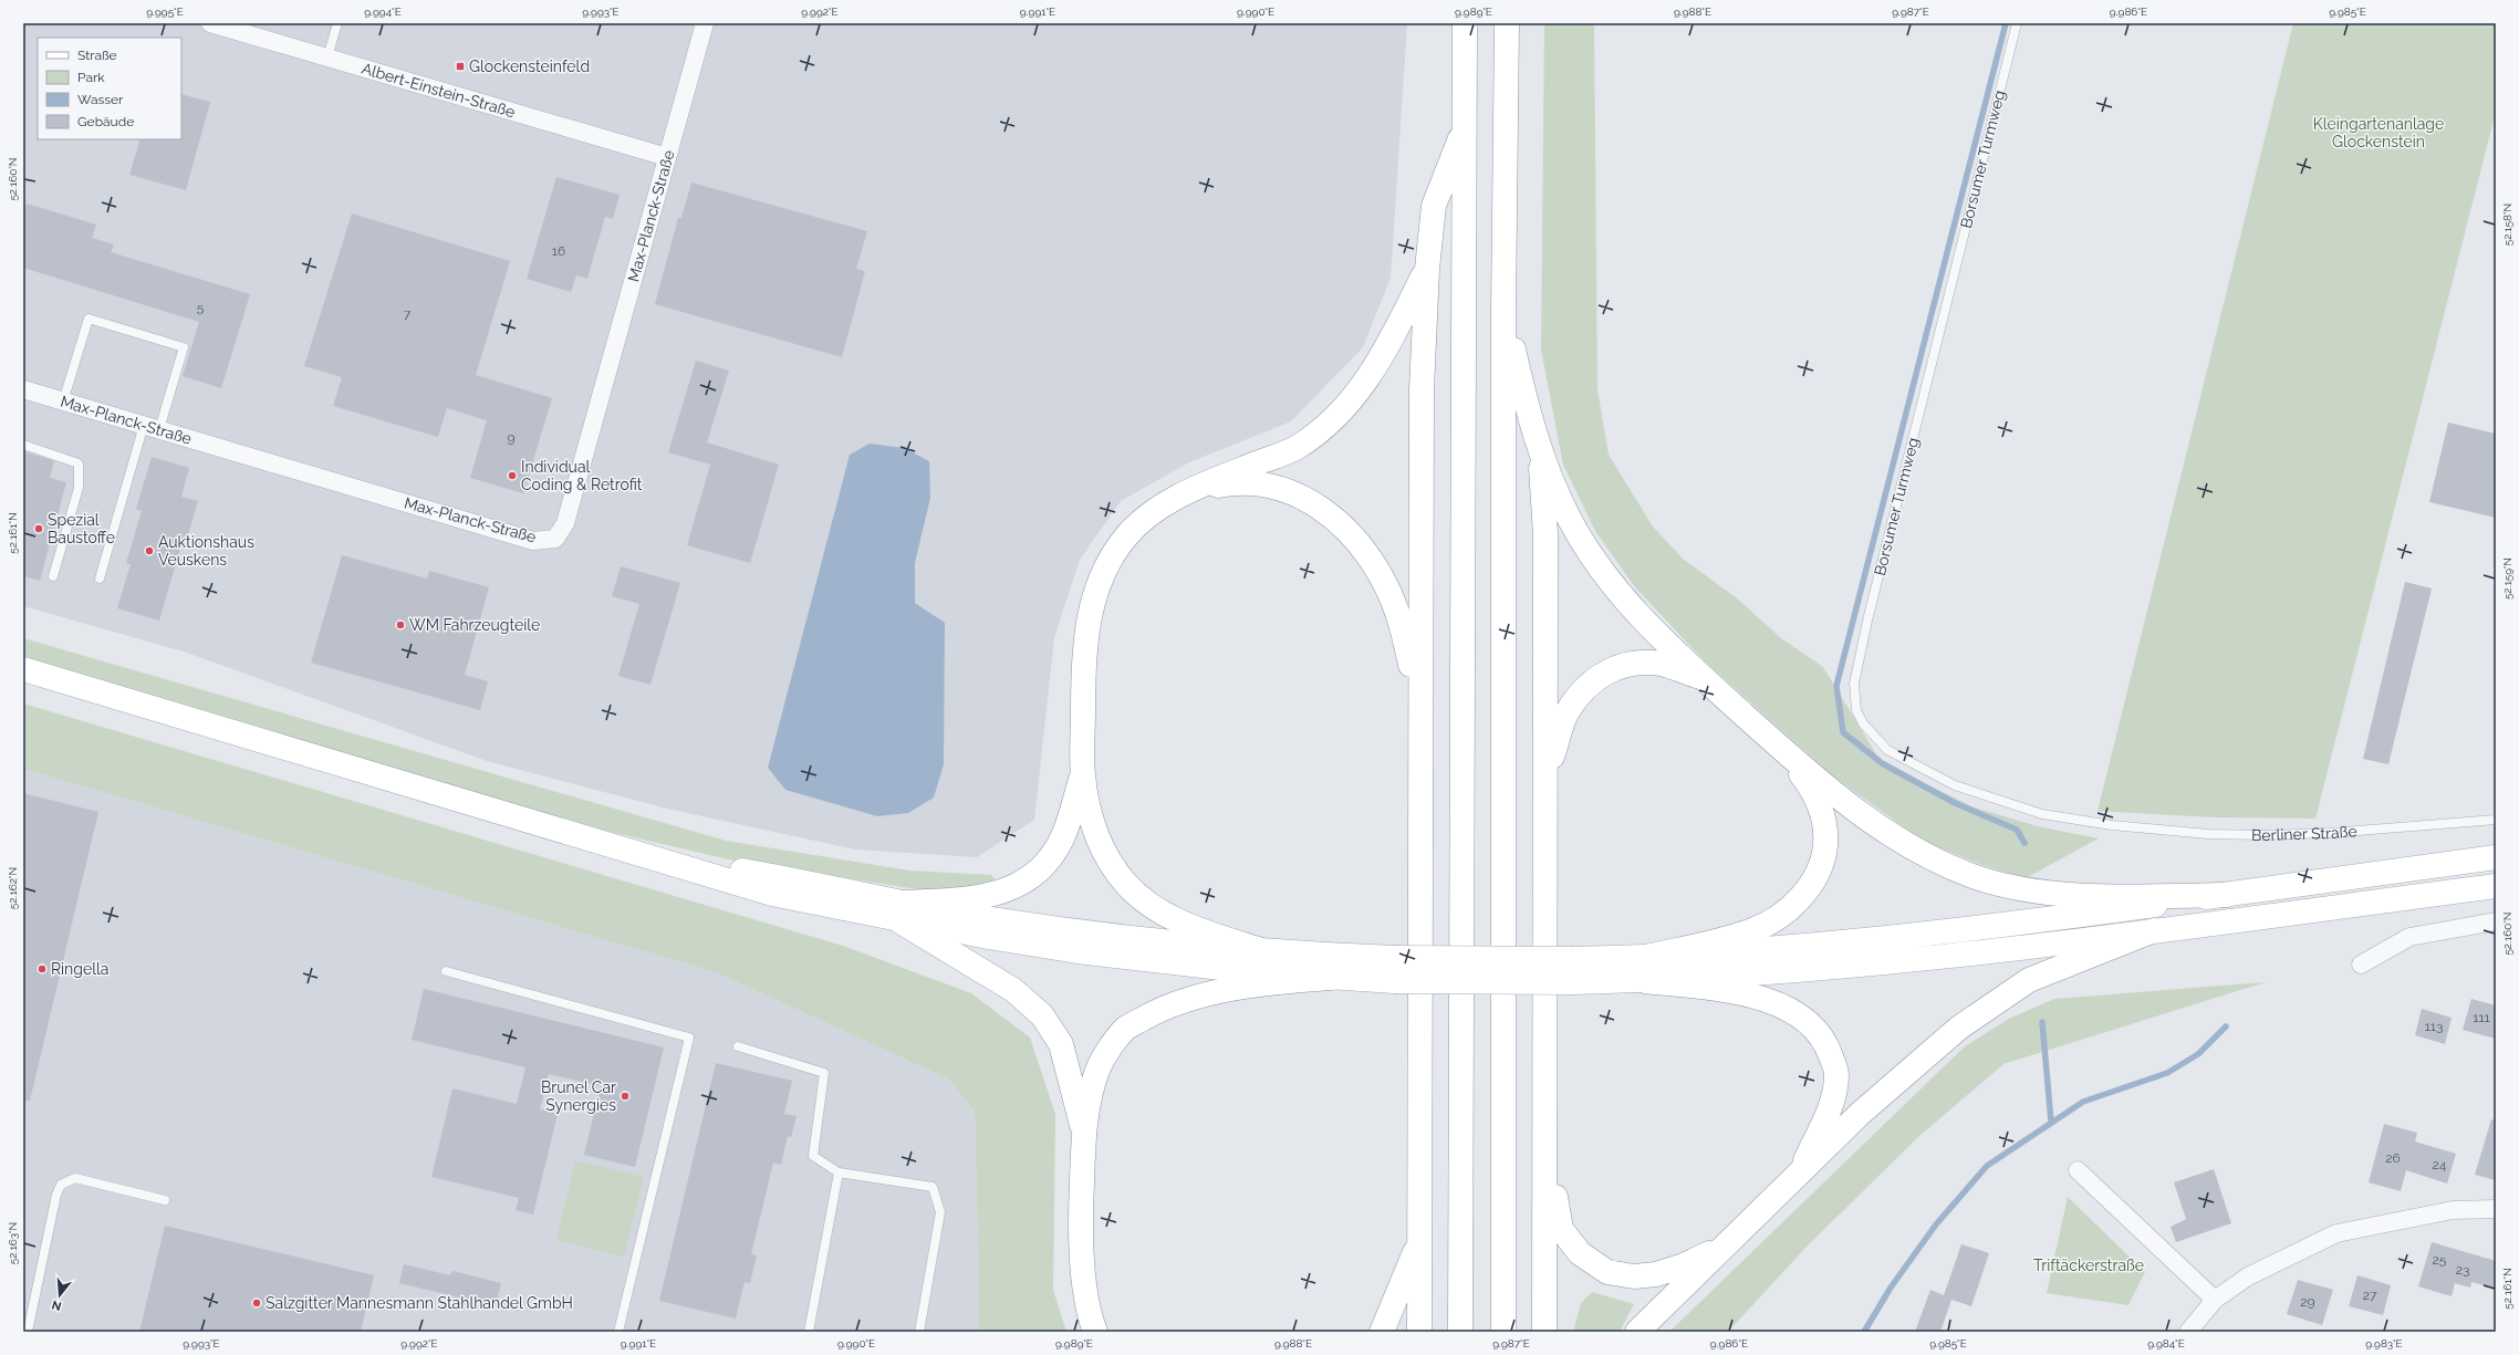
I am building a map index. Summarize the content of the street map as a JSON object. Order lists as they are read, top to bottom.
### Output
{
  "streets": {
    "street": ["Albert-Einstein-Straße", "Max-Planck-Straße"],
    "lane": ["Borsumer Turmweg", "Berliner Straße"]
  },
  "crossings": [
    ["Albert-Einstein-Straße", "Max-Planck-Straße"],
    ["Borsumer Turmweg", "Berliner Straße"]
  ],
  "parks": ["Kleingartenanlage Glockenstein", "Triftäckerstraße"],
  "places": {
    "transit": ["Glockensteinfeld"],
    "other": [
      "Individual Coding & Retrofit",
      "Spezial Baustoffe",
      "Auktionshaus Veuskens",
      "WM Fahrzeugteile",
      "Ringella",
      "Brunel Car Synergies",
      "Salzgitter Mannesmann Stahlhandel GmbH"
    ]
  },
  "house_numbers": [
    "16",
    "5",
    "7",
    "9",
    "111",
    "113",
    "26",
    "24",
    "25",
    "23",
    "27",
    "29"
  ],
  "legend": [
    "Straße",
    "Park",
    "Wasser",
    "Gebäude"
  ],
  "north": "bottom",
  "coordinates": [
    "9.995°E",
    "9.994°E",
    "9.993°E",
    "9.992°E",
    "9.991°E",
    "9.990°E",
    "9.989°E",
    "9.988°E",
    "9.987°E",
    "9.986°E",
    "9.985°E",
    "52.160°N",
    "52.158°N",
    "52.161°N",
    "52.159°N",
    "52.162°N",
    "52.163°N",
    "9.984°E",
    "9.983°E"
  ]
}
